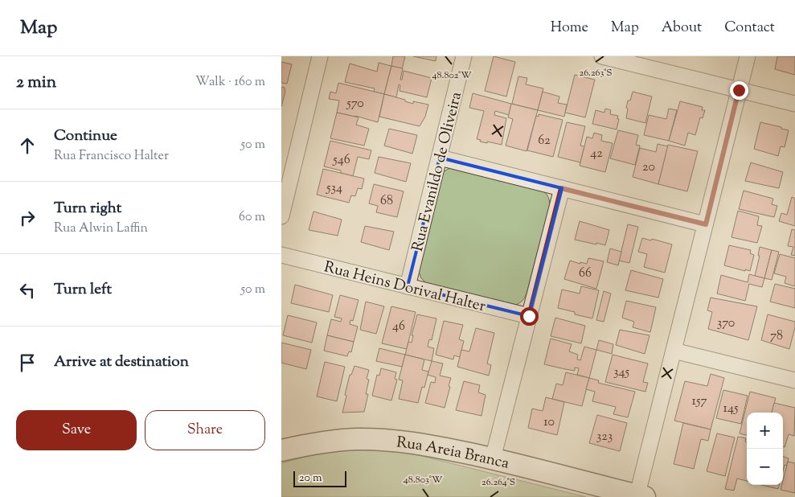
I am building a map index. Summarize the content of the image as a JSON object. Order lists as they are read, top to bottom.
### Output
{
  "streets": {
    "street": ["Rua Evanildo de Oliveira", "Rua Heins Dorival Halter", "Rua Areia Branca"]
  },
  "crossings": [
    ["Rua Evanildo de Oliveira", "Rua Heins Dorival Halter"]
  ],
  "house_numbers": [
    "570",
    "62",
    "42",
    "546",
    "20",
    "534",
    "68",
    "66",
    "370",
    "46",
    "78",
    "345",
    "157",
    "145",
    "10",
    "323"
  ],
  "scale_bar": "20 m",
  "page": {
    "header": "Map",
    "nav": [
      "Home",
      "Map",
      "About",
      "Contact"
    ],
    "heading": ["2 min", "Walk · 160 m"],
    "list": [
      ["Continue", "Rua Francisco Halter", "50 m"],
      ["Turn right", "Rua Alwin Laffin", "60 m"],
      ["Turn left", "50 m"],
      "Arrive at destination"
    ],
    "buttons": ["Save", "Share"],
    "map_buttons": ["+", "−"],
    "scale": "20 m"
  },
  "coordinates": [
    "26.263°S",
    "48.802°W",
    "48.803°W",
    "26.264°S"
  ]
}
